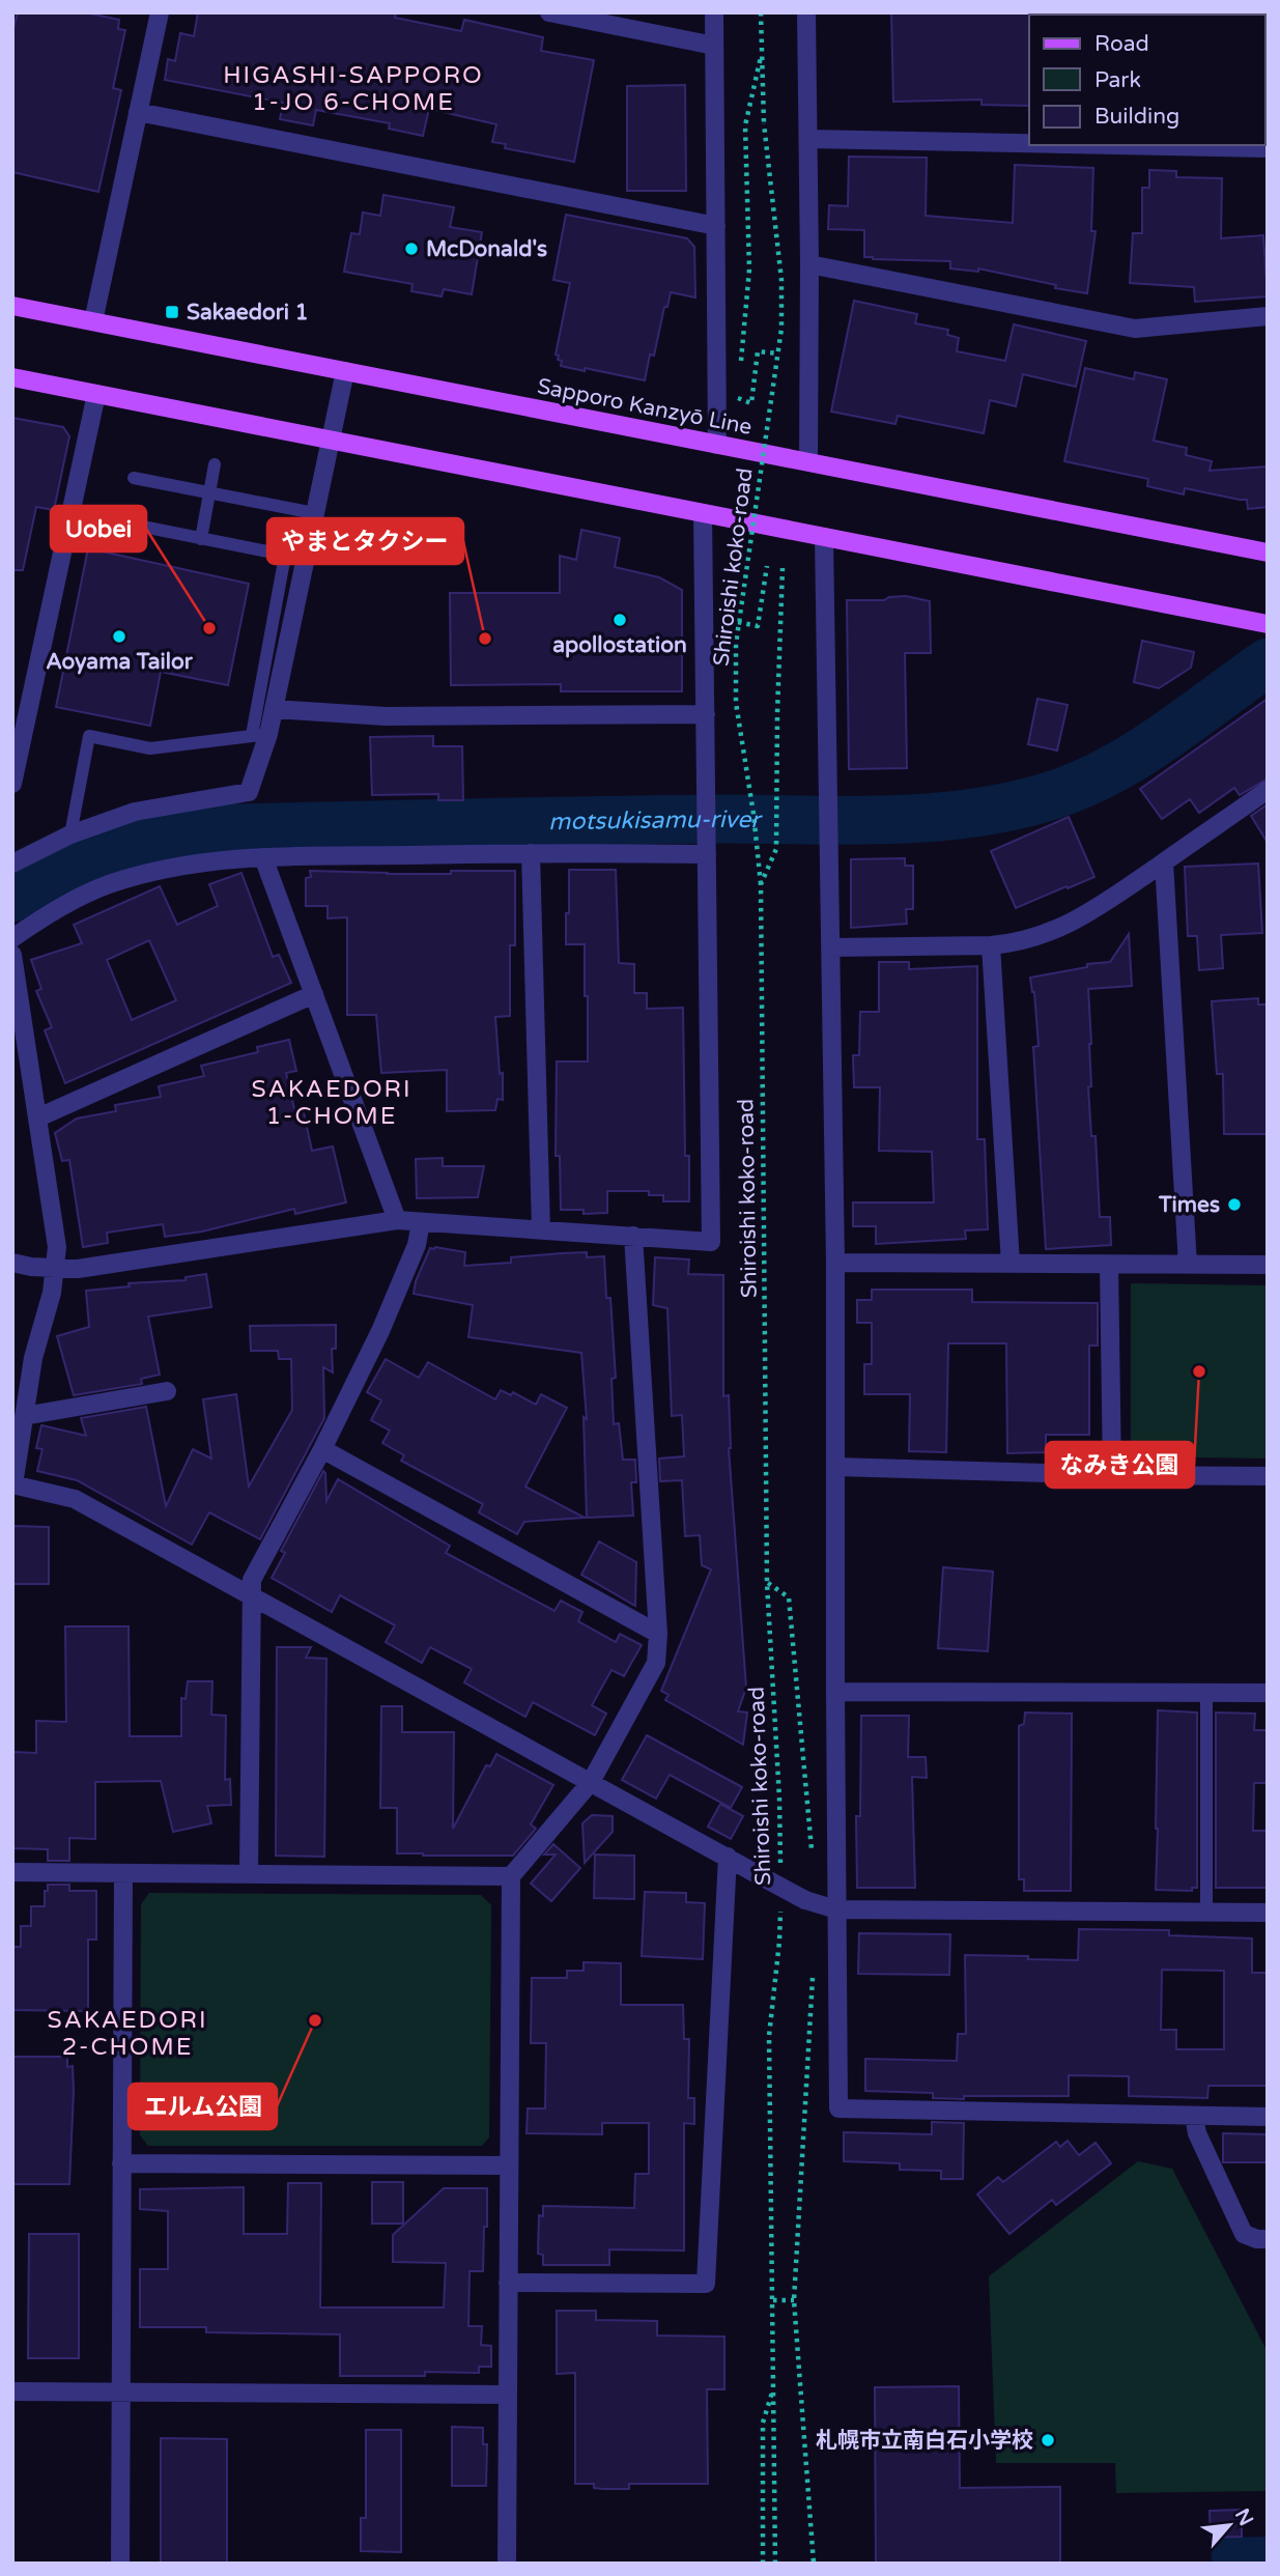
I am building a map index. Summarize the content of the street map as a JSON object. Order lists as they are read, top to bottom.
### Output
{
  "streets": {
    "main road": ["Sapporo Kanzyō Line"],
    "path": ["Shiroishi koko-road"]
  },
  "districts": ["HIGASHI-SAPPORO 1-JO 6-CHOME", "SAKAEDORI 1-CHOME", "SAKAEDORI 2-CHOME"],
  "water": ["motsukisamu-river"],
  "places": {
    "other": [
      "McDonald's",
      "apollostation",
      "Uobei",
      "Aoyama Tailor",
      "やまとタクシー",
      "Times",
      "なみき公園",
      "エルム公園",
      "札幌市立南白石小学校"
    ],
    "transit": ["Sakaedori 1"]
  },
  "legend": ["Road", "Park", "Building"],
  "north": "top right"
}
